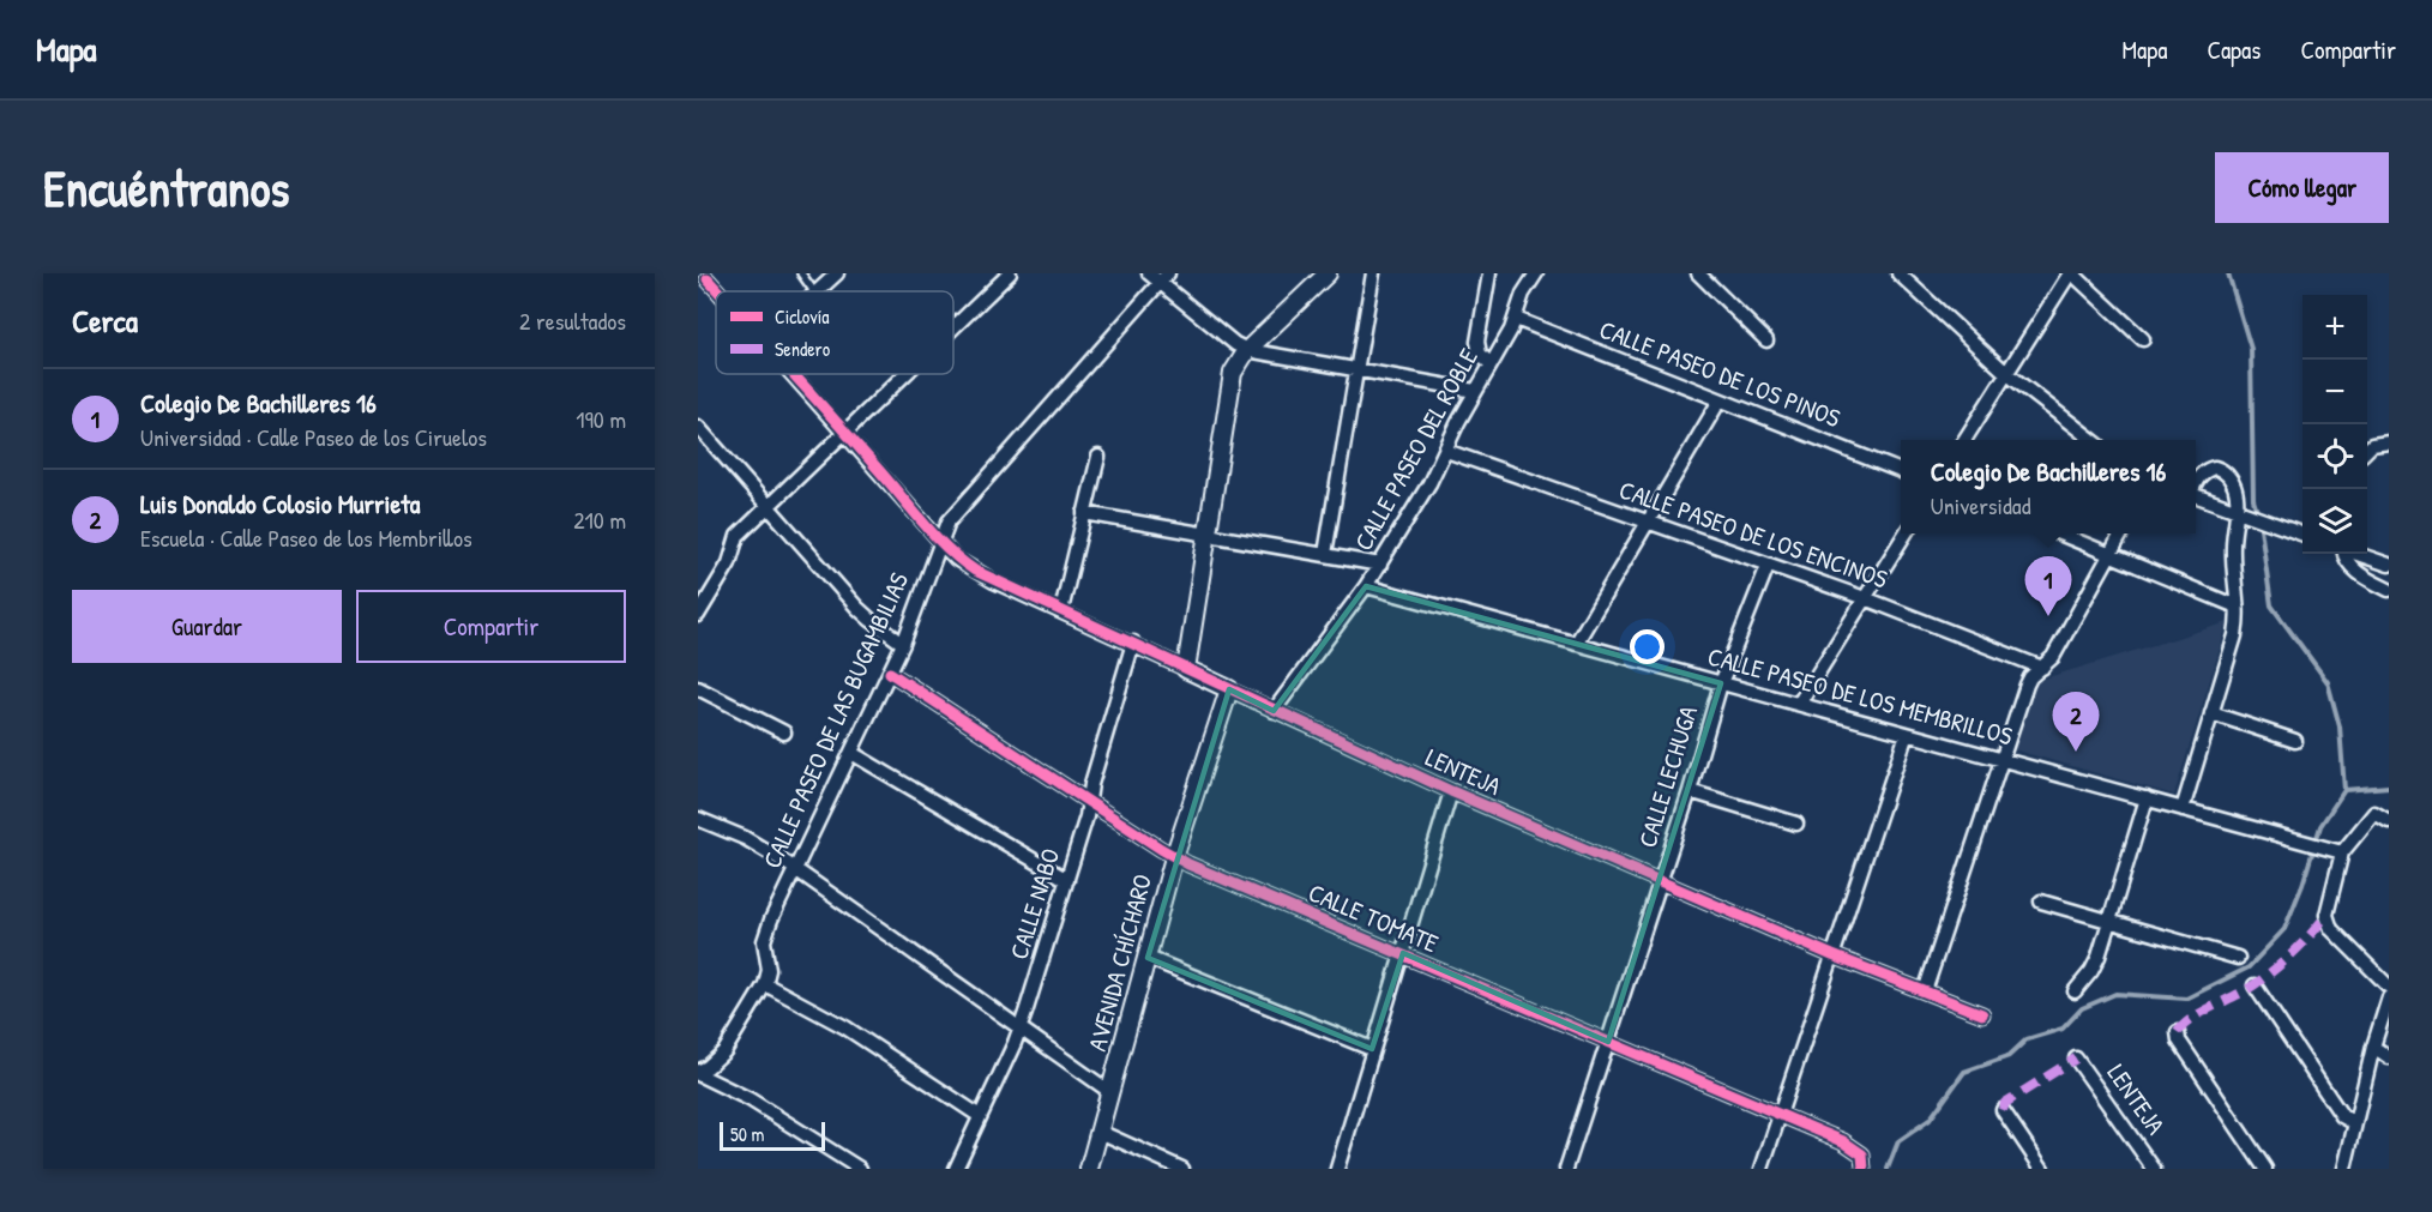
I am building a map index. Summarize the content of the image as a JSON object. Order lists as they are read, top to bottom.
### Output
{
  "streets": {
    "street": [
      "CALLE PASEO DE LOS PINOS",
      "CALLE PASEO DEL ROBLE",
      "CALLE PASEO DE LOS ENCINOS",
      "CALLE PASEO DE LOS MEMBRILLOS",
      "CALLE PASEO DE LAS BUGAMBILIAS",
      "LENTEJA",
      "CALLE LECHUGA",
      "CALLE NABO",
      "CALLE TOMATE",
      "AVENIDA CHÍCHARO"
    ]
  },
  "crossings": [
    ["CALLE PASEO DE LOS PINOS", "CALLE PASEO DEL ROBLE"],
    ["CALLE PASEO DEL ROBLE", "CALLE PASEO DE LOS ENCINOS"],
    ["CALLE PASEO DEL ROBLE", "CALLE PASEO DE LOS MEMBRILLOS"],
    ["CALLE PASEO DEL ROBLE", "LENTEJA"],
    ["CALLE PASEO DE LOS ENCINOS", "CALLE LECHUGA"],
    ["CALLE PASEO DE LOS MEMBRILLOS", "CALLE LECHUGA"],
    ["CALLE PASEO DE LAS BUGAMBILIAS", "LENTEJA"],
    ["CALLE PASEO DE LAS BUGAMBILIAS", "CALLE TOMATE"],
    ["LENTEJA", "CALLE LECHUGA"],
    ["LENTEJA", "CALLE NABO"],
    ["LENTEJA", "AVENIDA CHÍCHARO"],
    ["CALLE LECHUGA", "CALLE TOMATE"],
    ["CALLE NABO", "CALLE TOMATE"],
    ["CALLE TOMATE", "AVENIDA CHÍCHARO"]
  ],
  "legend": ["Ciclovía", "Sendero"],
  "scale_bar": "50 m",
  "page": {
    "header": "Mapa",
    "nav": ["Mapa", "Capas", "Compartir"],
    "buttons": [
      "Cómo llegar",
      ["Guardar", "Compartir"]
    ],
    "title": "Encuéntranos",
    "heading": ["Cerca", "2 resultados"],
    "map_buttons": ["+", "−"],
    "list": [
      {
        "mark": "1",
        "name": "Colegio De Bachilleres 16",
        "note": "Universidad · Calle Paseo de los Ciruelos",
        "value": "190 m"
      },
      {
        "mark": "2",
        "name": "Luis Donaldo Colosio Murrieta",
        "note": "Escuela · Calle Paseo de los Membrillos",
        "value": "210 m"
      }
    ],
    "popup": ["Colegio De Bachilleres 16", "Universidad"],
    "pins": ["1", "2"],
    "scale": "50 m"
  }
}
